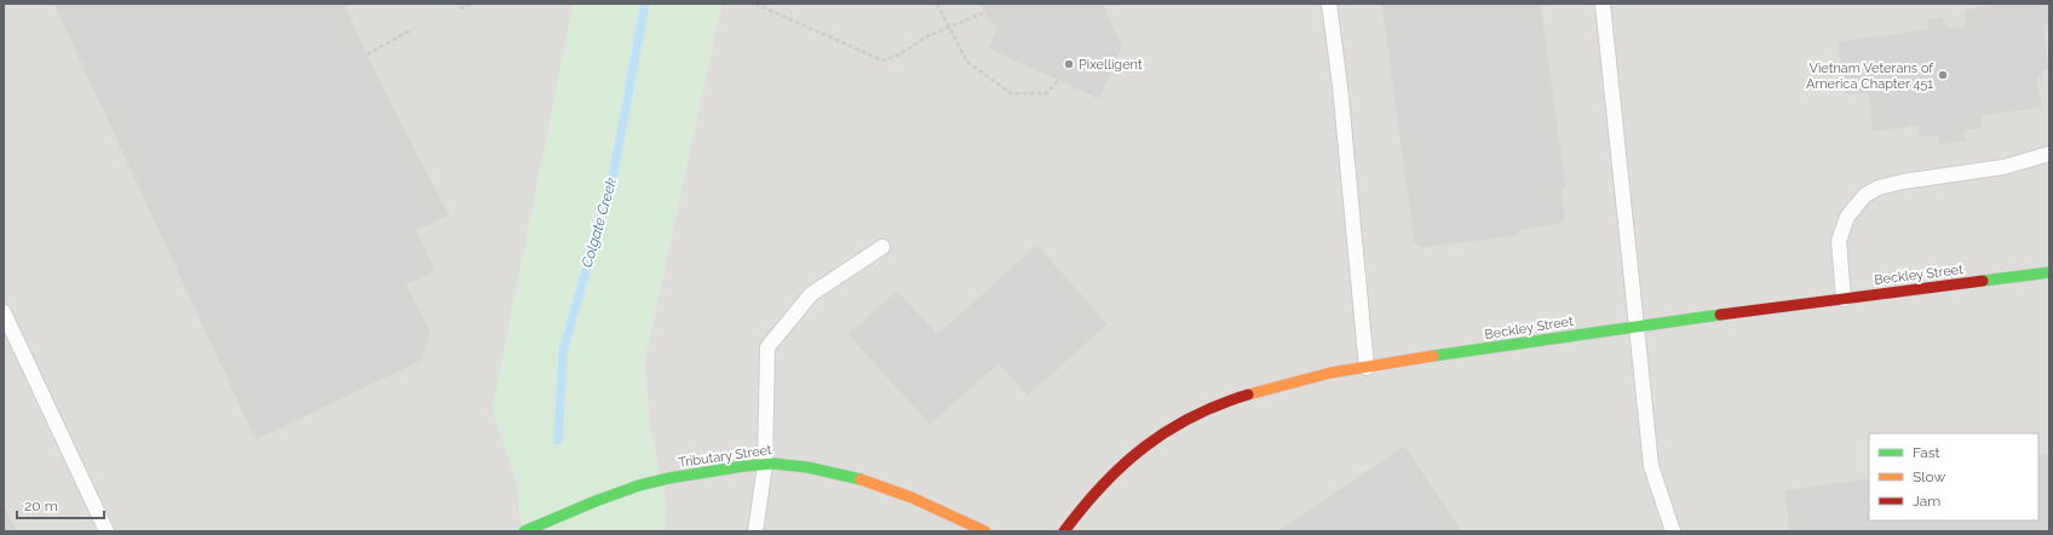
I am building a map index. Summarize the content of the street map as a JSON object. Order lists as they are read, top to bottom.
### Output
{
  "streets": {
    "street": ["Beckley Street", "Tributary Street"]
  },
  "water": ["Colgate Creek"],
  "places": ["Pixelligent", "Vietnam Veterans of America Chapter 451"],
  "legend": ["Fast", "Slow", "Jam"],
  "scale_bar": "20 m"
}
